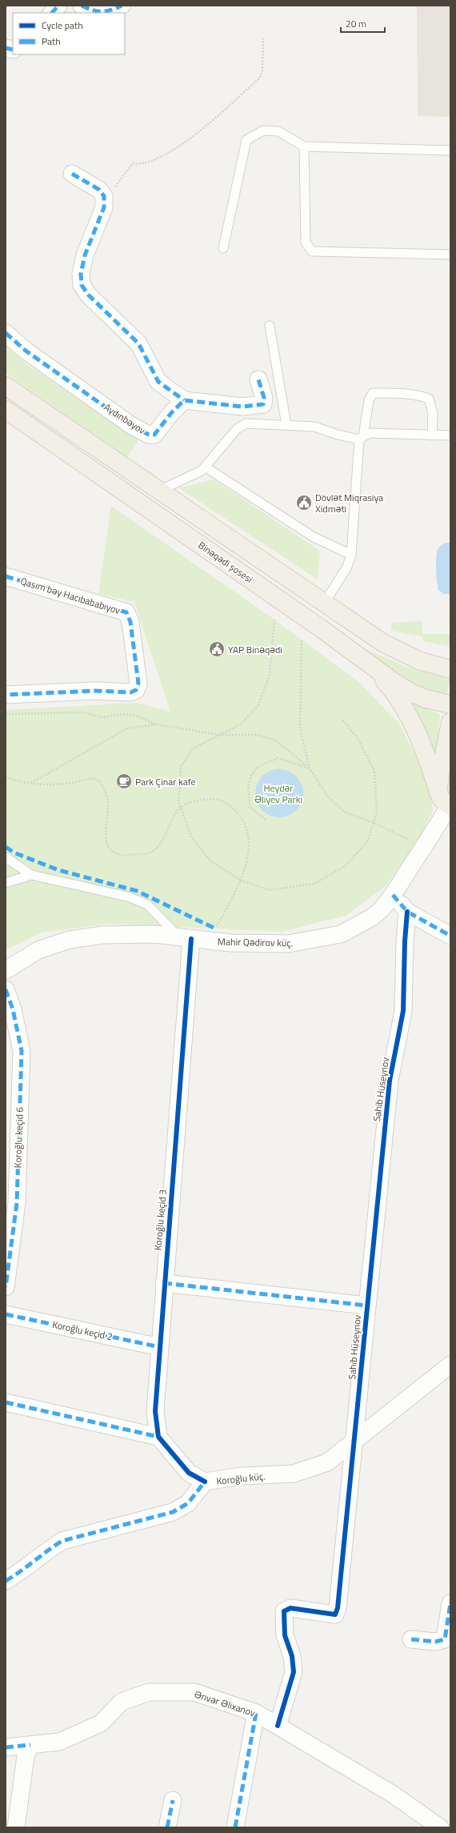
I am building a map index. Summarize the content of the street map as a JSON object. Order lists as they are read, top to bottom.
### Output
{
  "streets": {
    "main road": ["Binəqədi şosesi"],
    "street": [
      "Aydınbəyov",
      "Qasım bəy Hacıbababıyov",
      "Mahir Qədirov küç.",
      "Sahib Hüseynov",
      "Koroğlu keçid 6",
      "Koroğlu keçid 3",
      "Koroğlu keçid 2",
      "Koroğlu küç.",
      "Ənvər Əlixanov"
    ]
  },
  "crossings": [
    ["Mahir Qədirov küç.", "Koroğlu keçid 3"],
    ["Sahib Hüseynov", "Koroğlu küç."],
    ["Sahib Hüseynov", "Ənvər Əlixanov"],
    ["Koroğlu keçid 3", "Koroğlu keçid 2"]
  ],
  "parks": ["Heydər Əliyev Parkı"],
  "places": {
    "public building": ["Dövlət Miqrasiya Xidməti", "YAP Binəqədi"],
    "cafe": ["Park Çinar kafe"]
  },
  "legend": ["Cycle path", "Path"],
  "scale_bar": "20 m"
}
